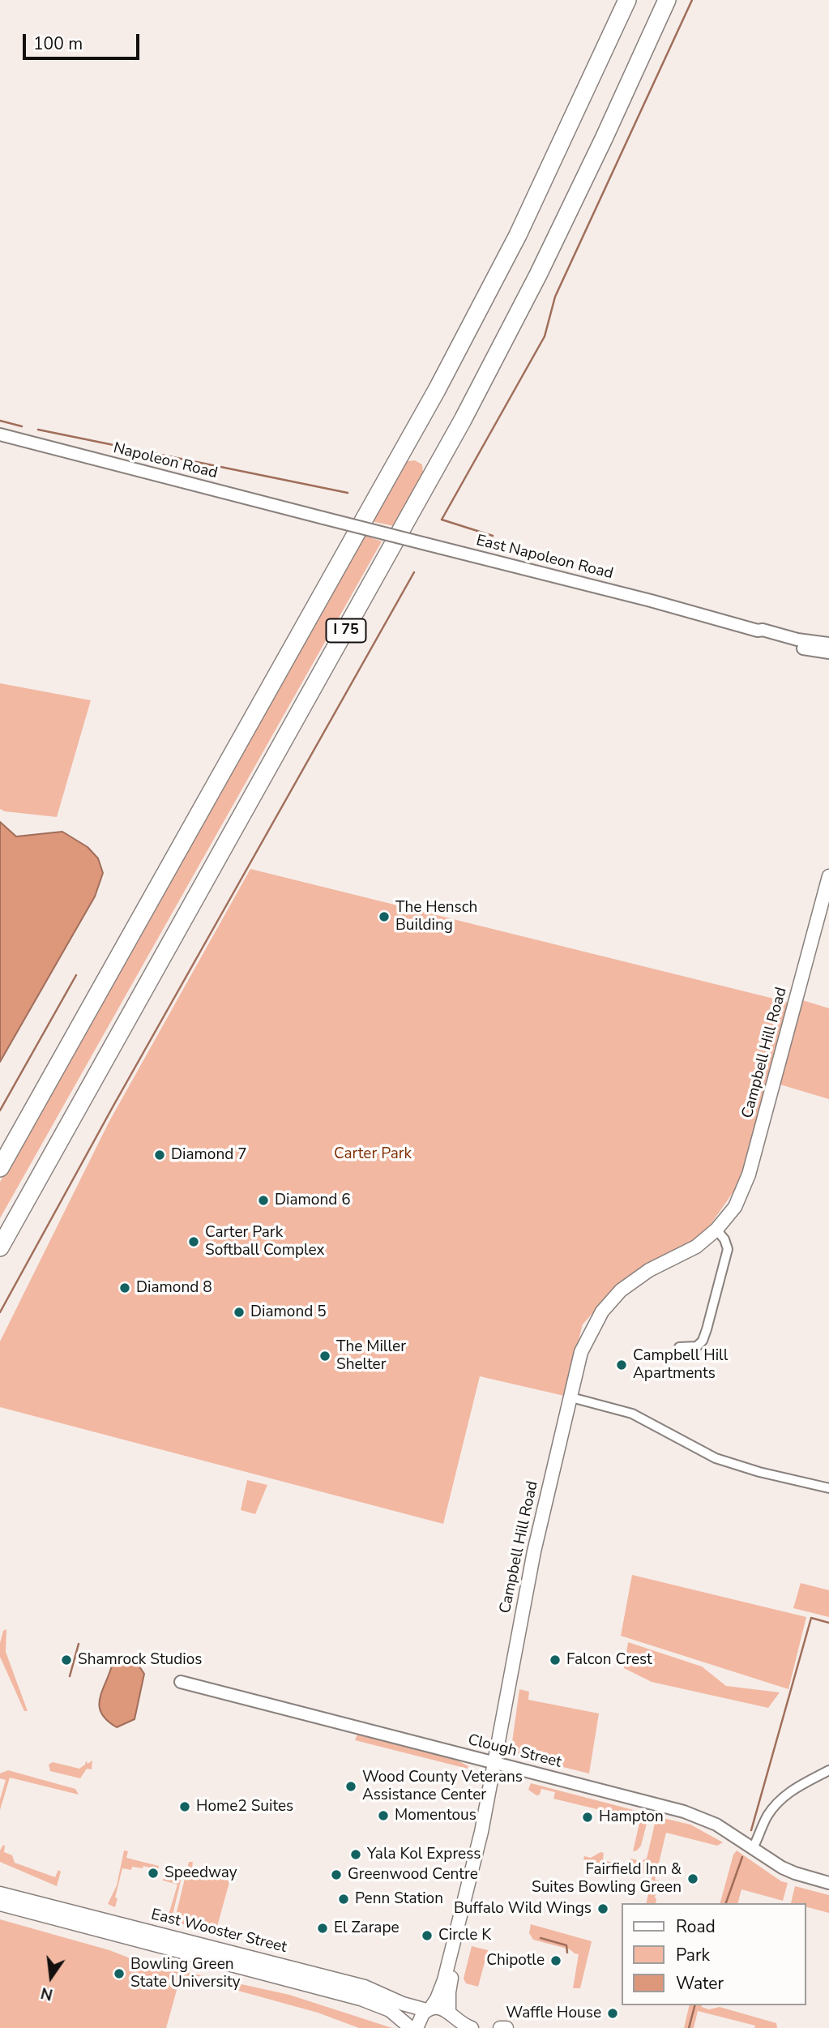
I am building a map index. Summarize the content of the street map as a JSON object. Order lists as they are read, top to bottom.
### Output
{
  "streets": {
    "highway": ["I 75"],
    "main road": ["Campbell Hill Road", "East Wooster Street"],
    "street": ["Napoleon Road", "East Napoleon Road", "Clough Street"]
  },
  "crossings": [
    ["Napoleon Road", "East Napoleon Road"],
    ["Campbell Hill Road", "Clough Street"],
    ["Campbell Hill Road", "East Wooster Street"]
  ],
  "parks": ["Carter Park"],
  "places": [
    "The Hensch Building",
    "Diamond 7",
    "Diamond 6",
    "Carter Park Softball Complex",
    "Diamond 8",
    "Diamond 5",
    "The Miller Shelter",
    "Campbell Hill Apartments",
    "Shamrock Studios",
    "Falcon Crest",
    "Wood County Veterans Assistance Center",
    "Home2 Suites",
    "Momentous",
    "Hampton",
    "Yala Kol Express",
    "Speedway",
    "Greenwood Centre",
    "Fairfield Inn & Suites Bowling Green",
    "Penn Station",
    "Buffalo Wild Wings",
    "El Zarape",
    "Circle K",
    "Chipotle",
    "Bowling Green State University",
    "Waffle House"
  ],
  "legend": ["Road", "Park", "Water"],
  "scale_bar": "100 m",
  "north": "bottom"
}
